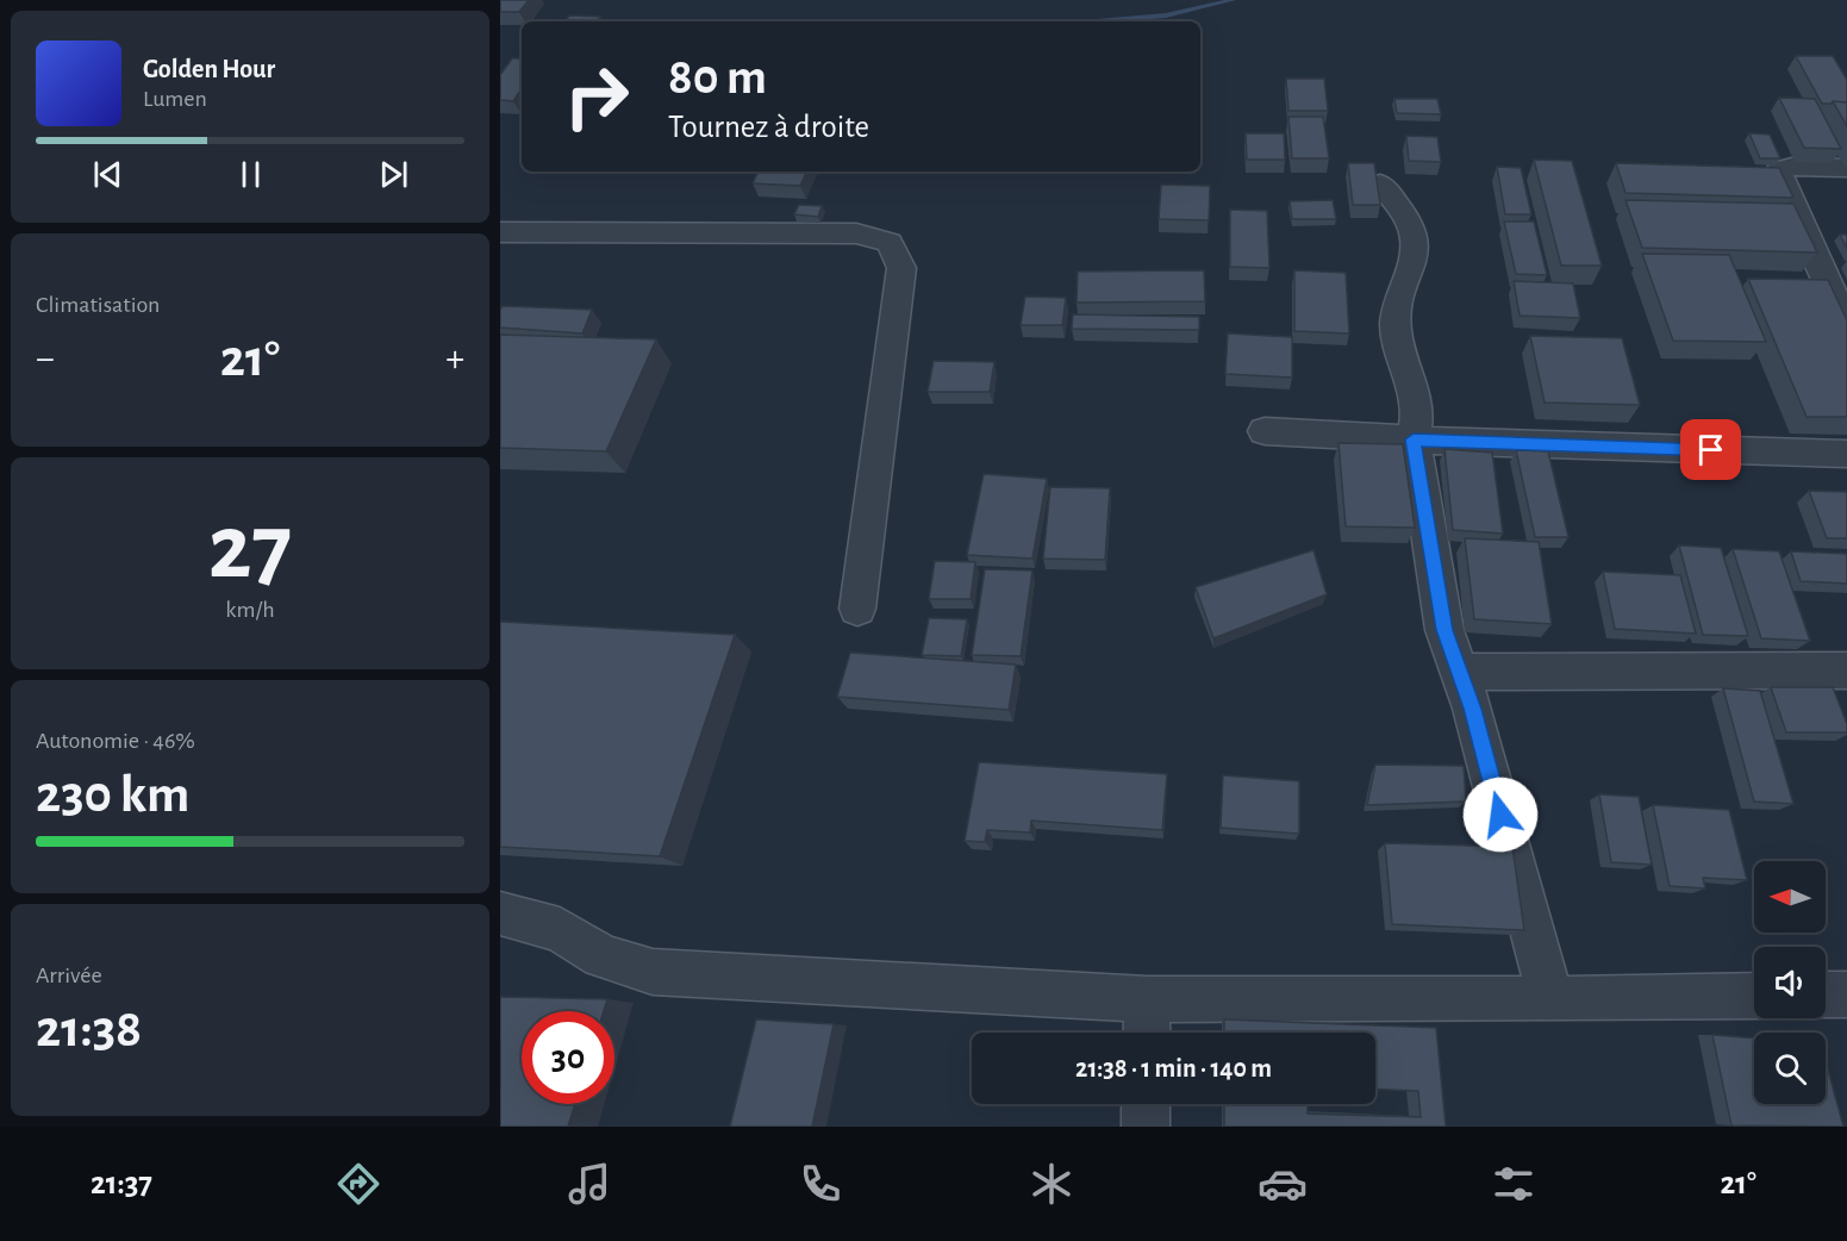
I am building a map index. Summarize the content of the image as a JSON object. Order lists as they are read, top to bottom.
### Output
{
  "north": "left",
  "page": {
    "turn": ["80 m", "Tournez à droite"],
    "song": ["Golden Hour", "Lumen"],
    "tile": [
      "Climatisation",
      ["27", "km/h"],
      ["Autonomie · 46%", "230 km"],
      ["Arrivée", "21:38"]
    ],
    "heat": ["−", "21°", "+"],
    "limit": "30",
    "trip": "21:38 · 1 min · 140 m",
    "tabs": ["21:37", "21°"]
  }
}
